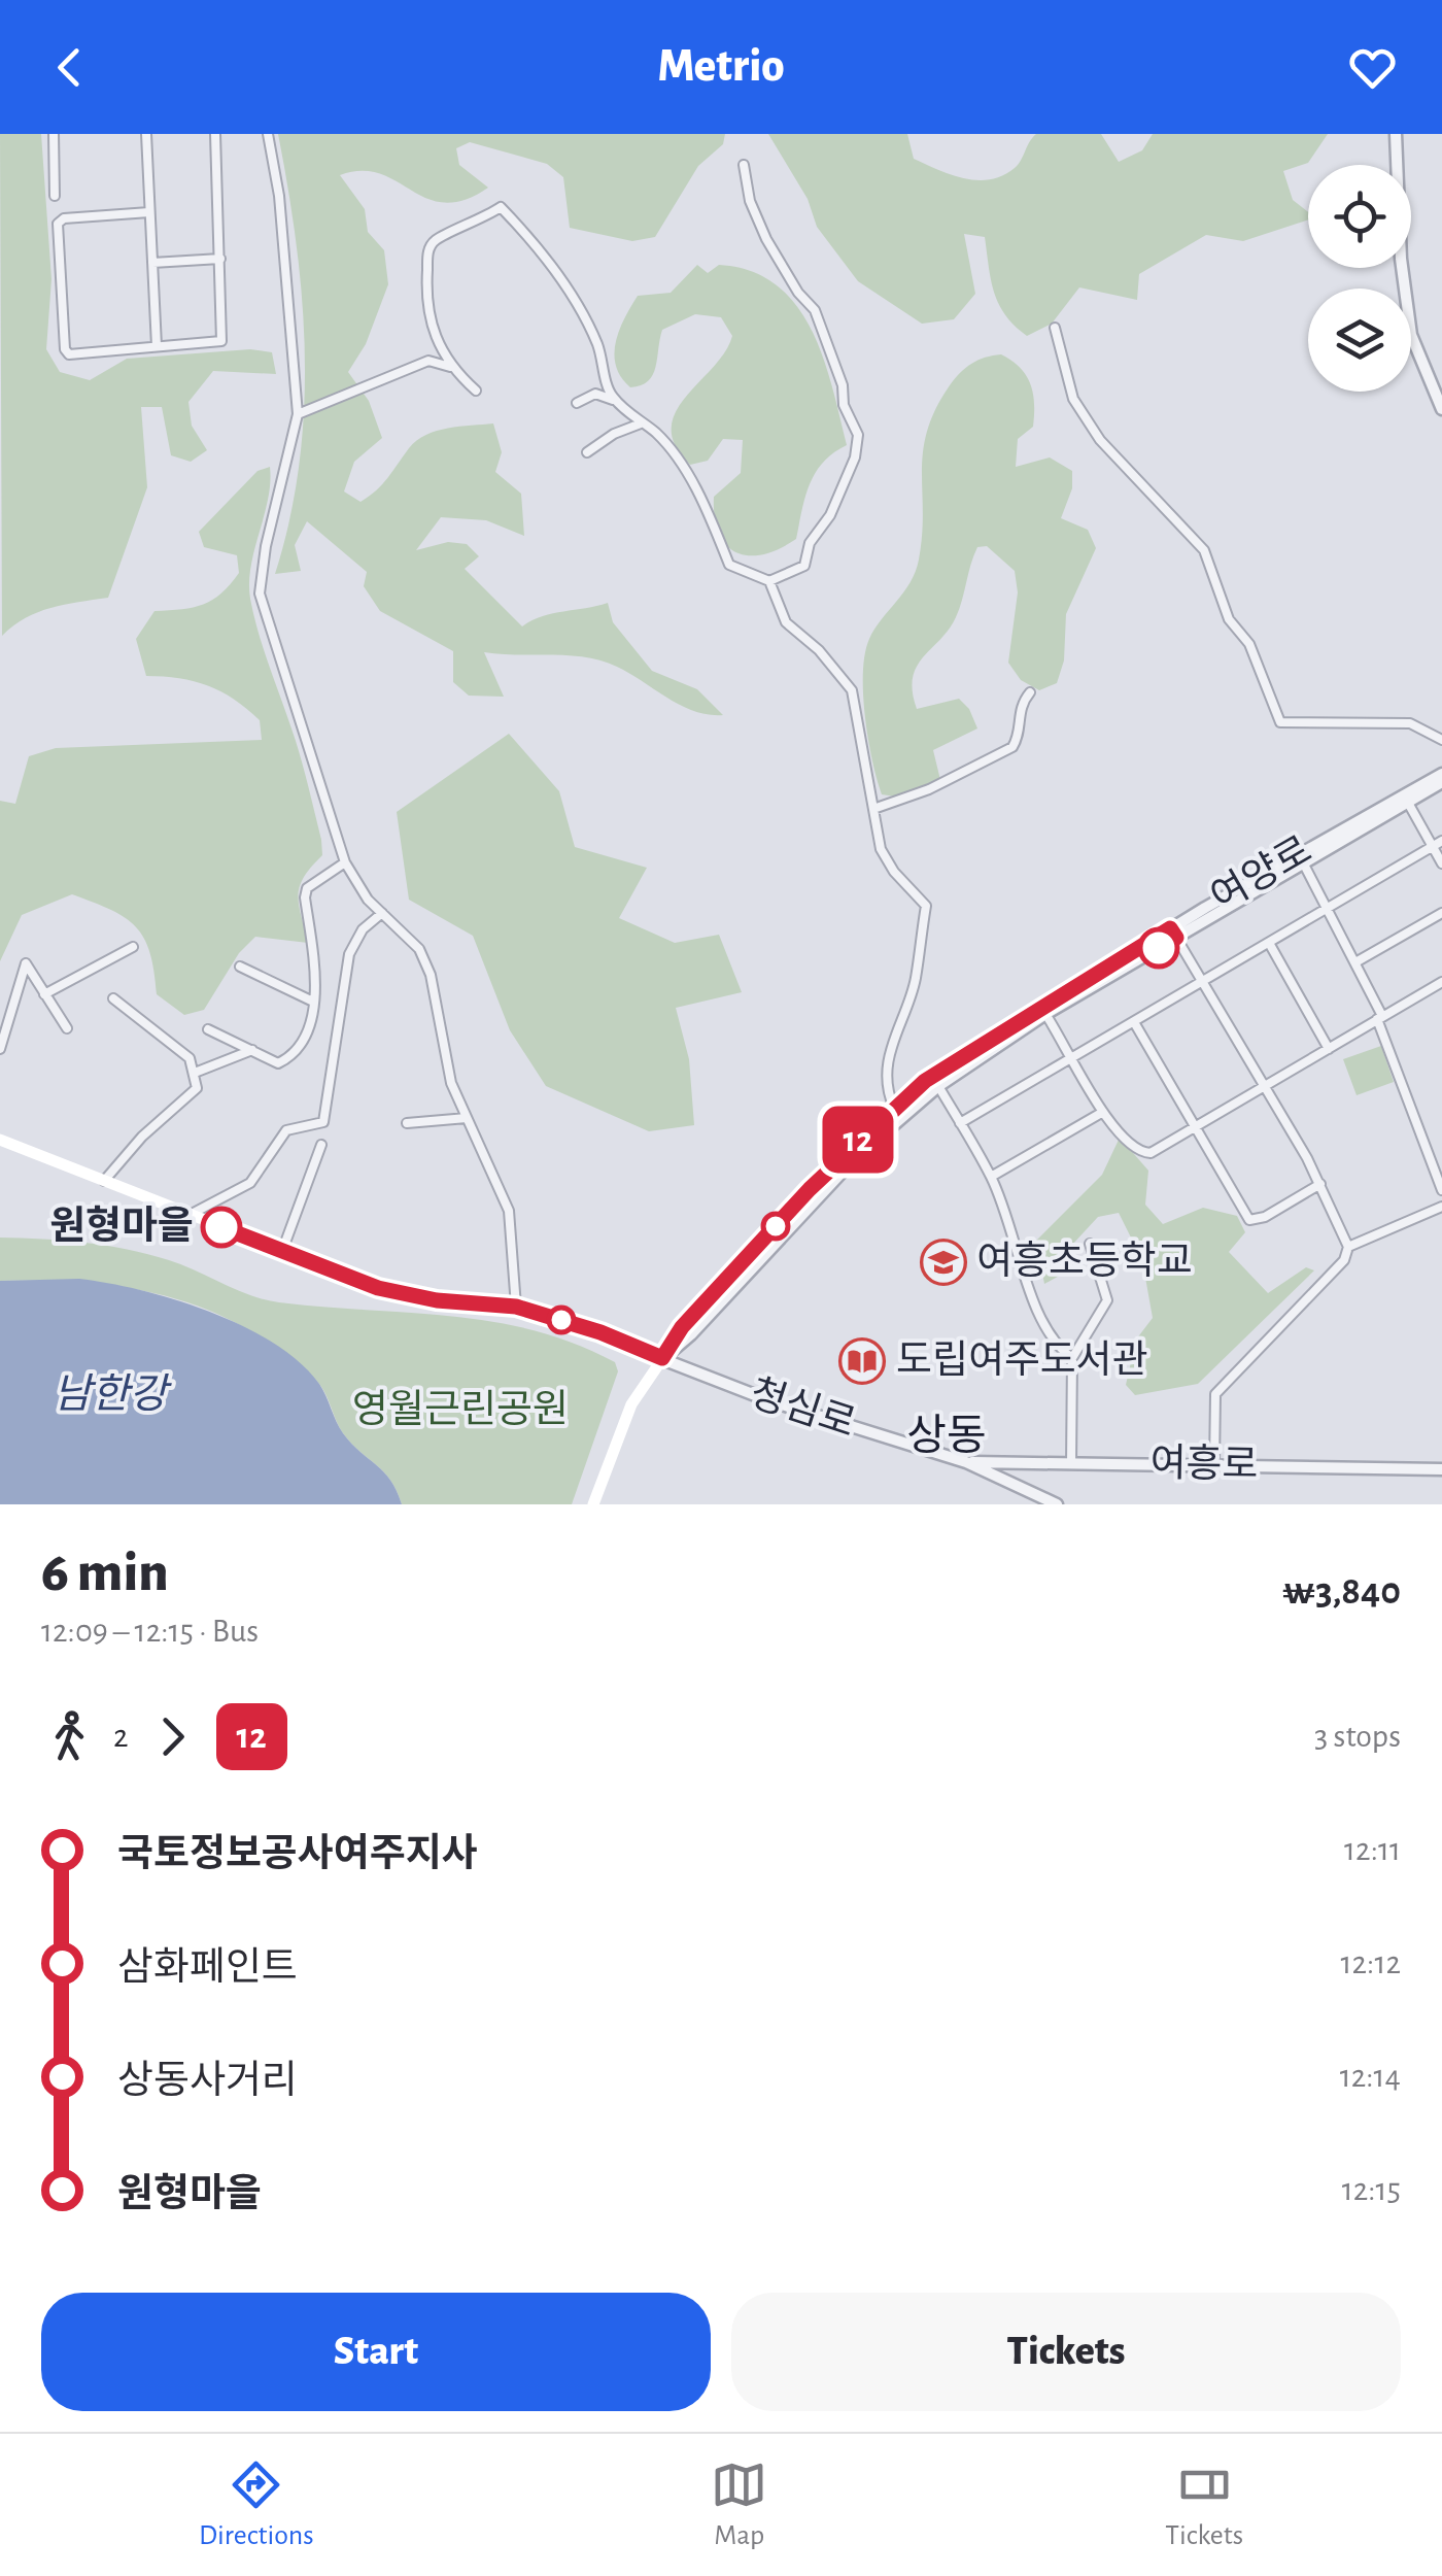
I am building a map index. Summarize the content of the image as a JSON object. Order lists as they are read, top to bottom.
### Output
{
  "streets": {
    "main road": ["여양로"],
    "street": ["청심로", "여흥로"]
  },
  "crossings": [
    ["여양로", "청심로"],
    ["청심로", "여흥로"]
  ],
  "districts": ["상동"],
  "water": ["남한강"],
  "parks": ["영월근린공원"],
  "places": {
    "other": ["원형마을"],
    "school or university": ["여흥초등학교"],
    "library": ["도립여주도서관"]
  },
  "lines": ["bus line 12"],
  "page": {
    "header": "Metrio",
    "on_map": "12",
    "heading": ["6 min", "12:09 – 12:15 · Bus", "₩3,840"],
    "legs": ["2", "12", "3 stops"],
    "list": [
      {
        "name": "국토정보공사여주지사",
        "value": "12:11"
      },
      {
        "name": "삼화페인트",
        "value": "12:12"
      },
      {
        "name": "상동사거리",
        "value": "12:14"
      },
      {
        "name": "원형마을",
        "value": "12:15"
      }
    ],
    "buttons": ["Start", "Tickets"],
    "tabs": ["Directions", "Map", "Tickets"]
  }
}
